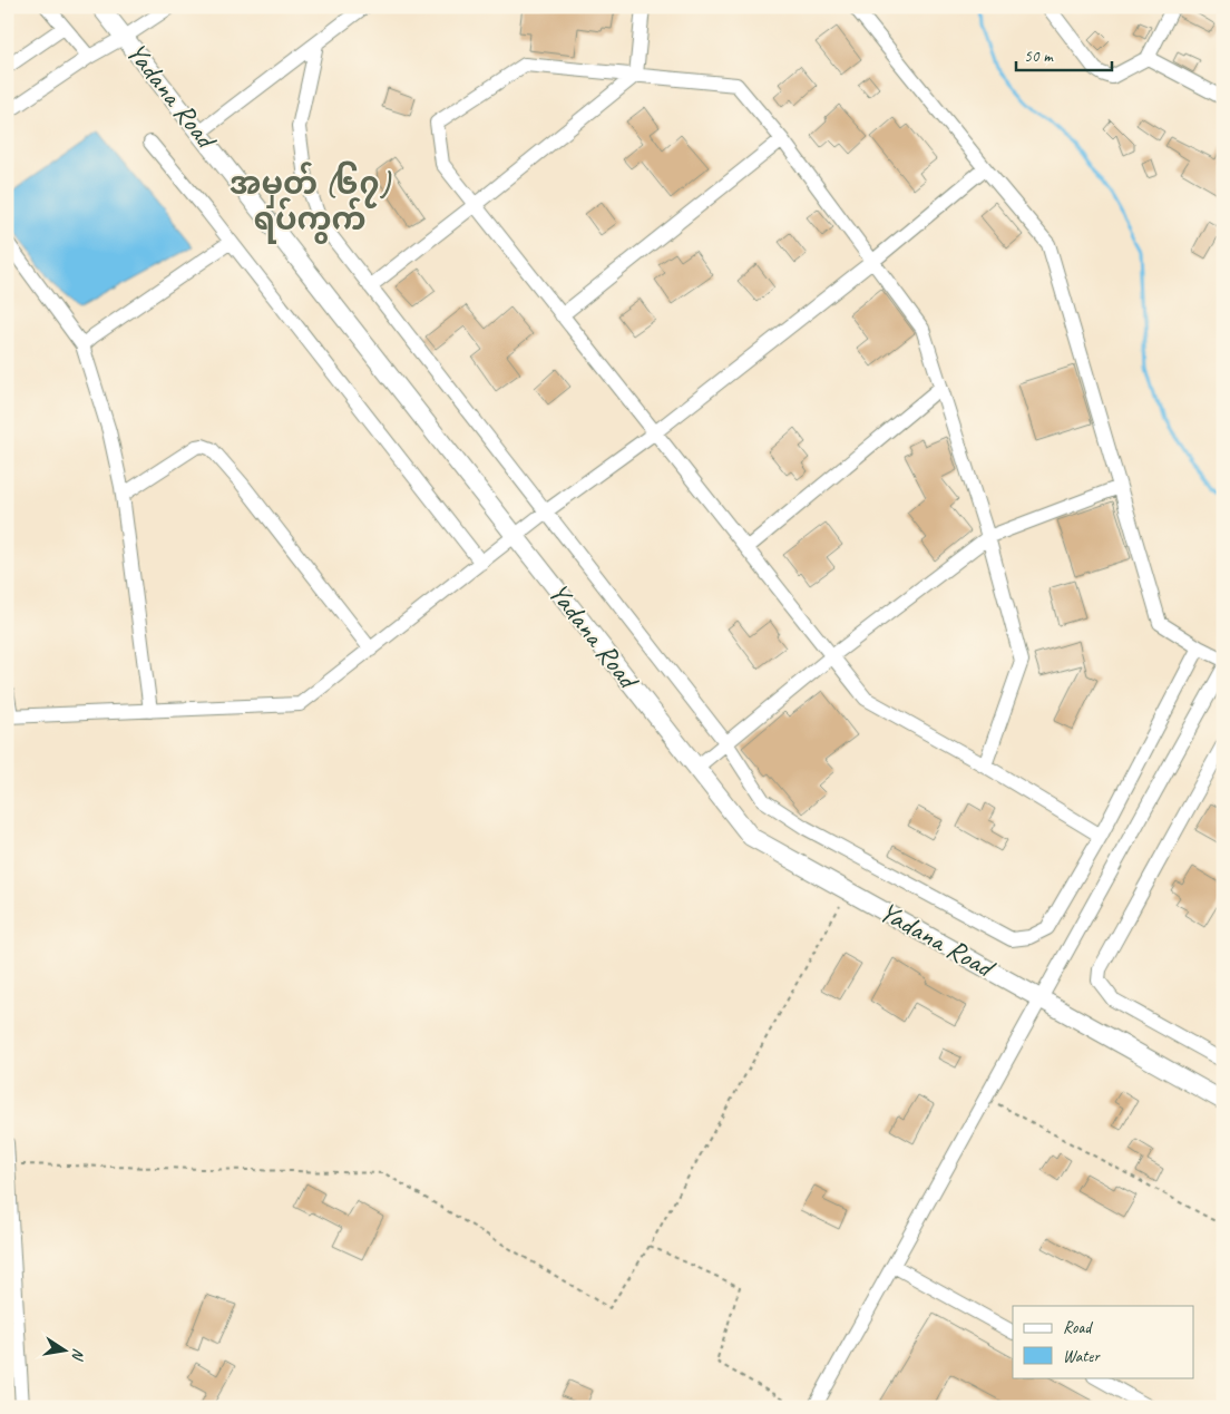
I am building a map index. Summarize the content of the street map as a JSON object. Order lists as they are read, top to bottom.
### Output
{
  "streets": {
    "main road": ["Yadana Road"]
  },
  "districts": ["အမှတ် (၆၇) ရပ်ကွက်"],
  "legend": ["Road", "Water"],
  "scale_bar": "50 m",
  "north": "right"
}
